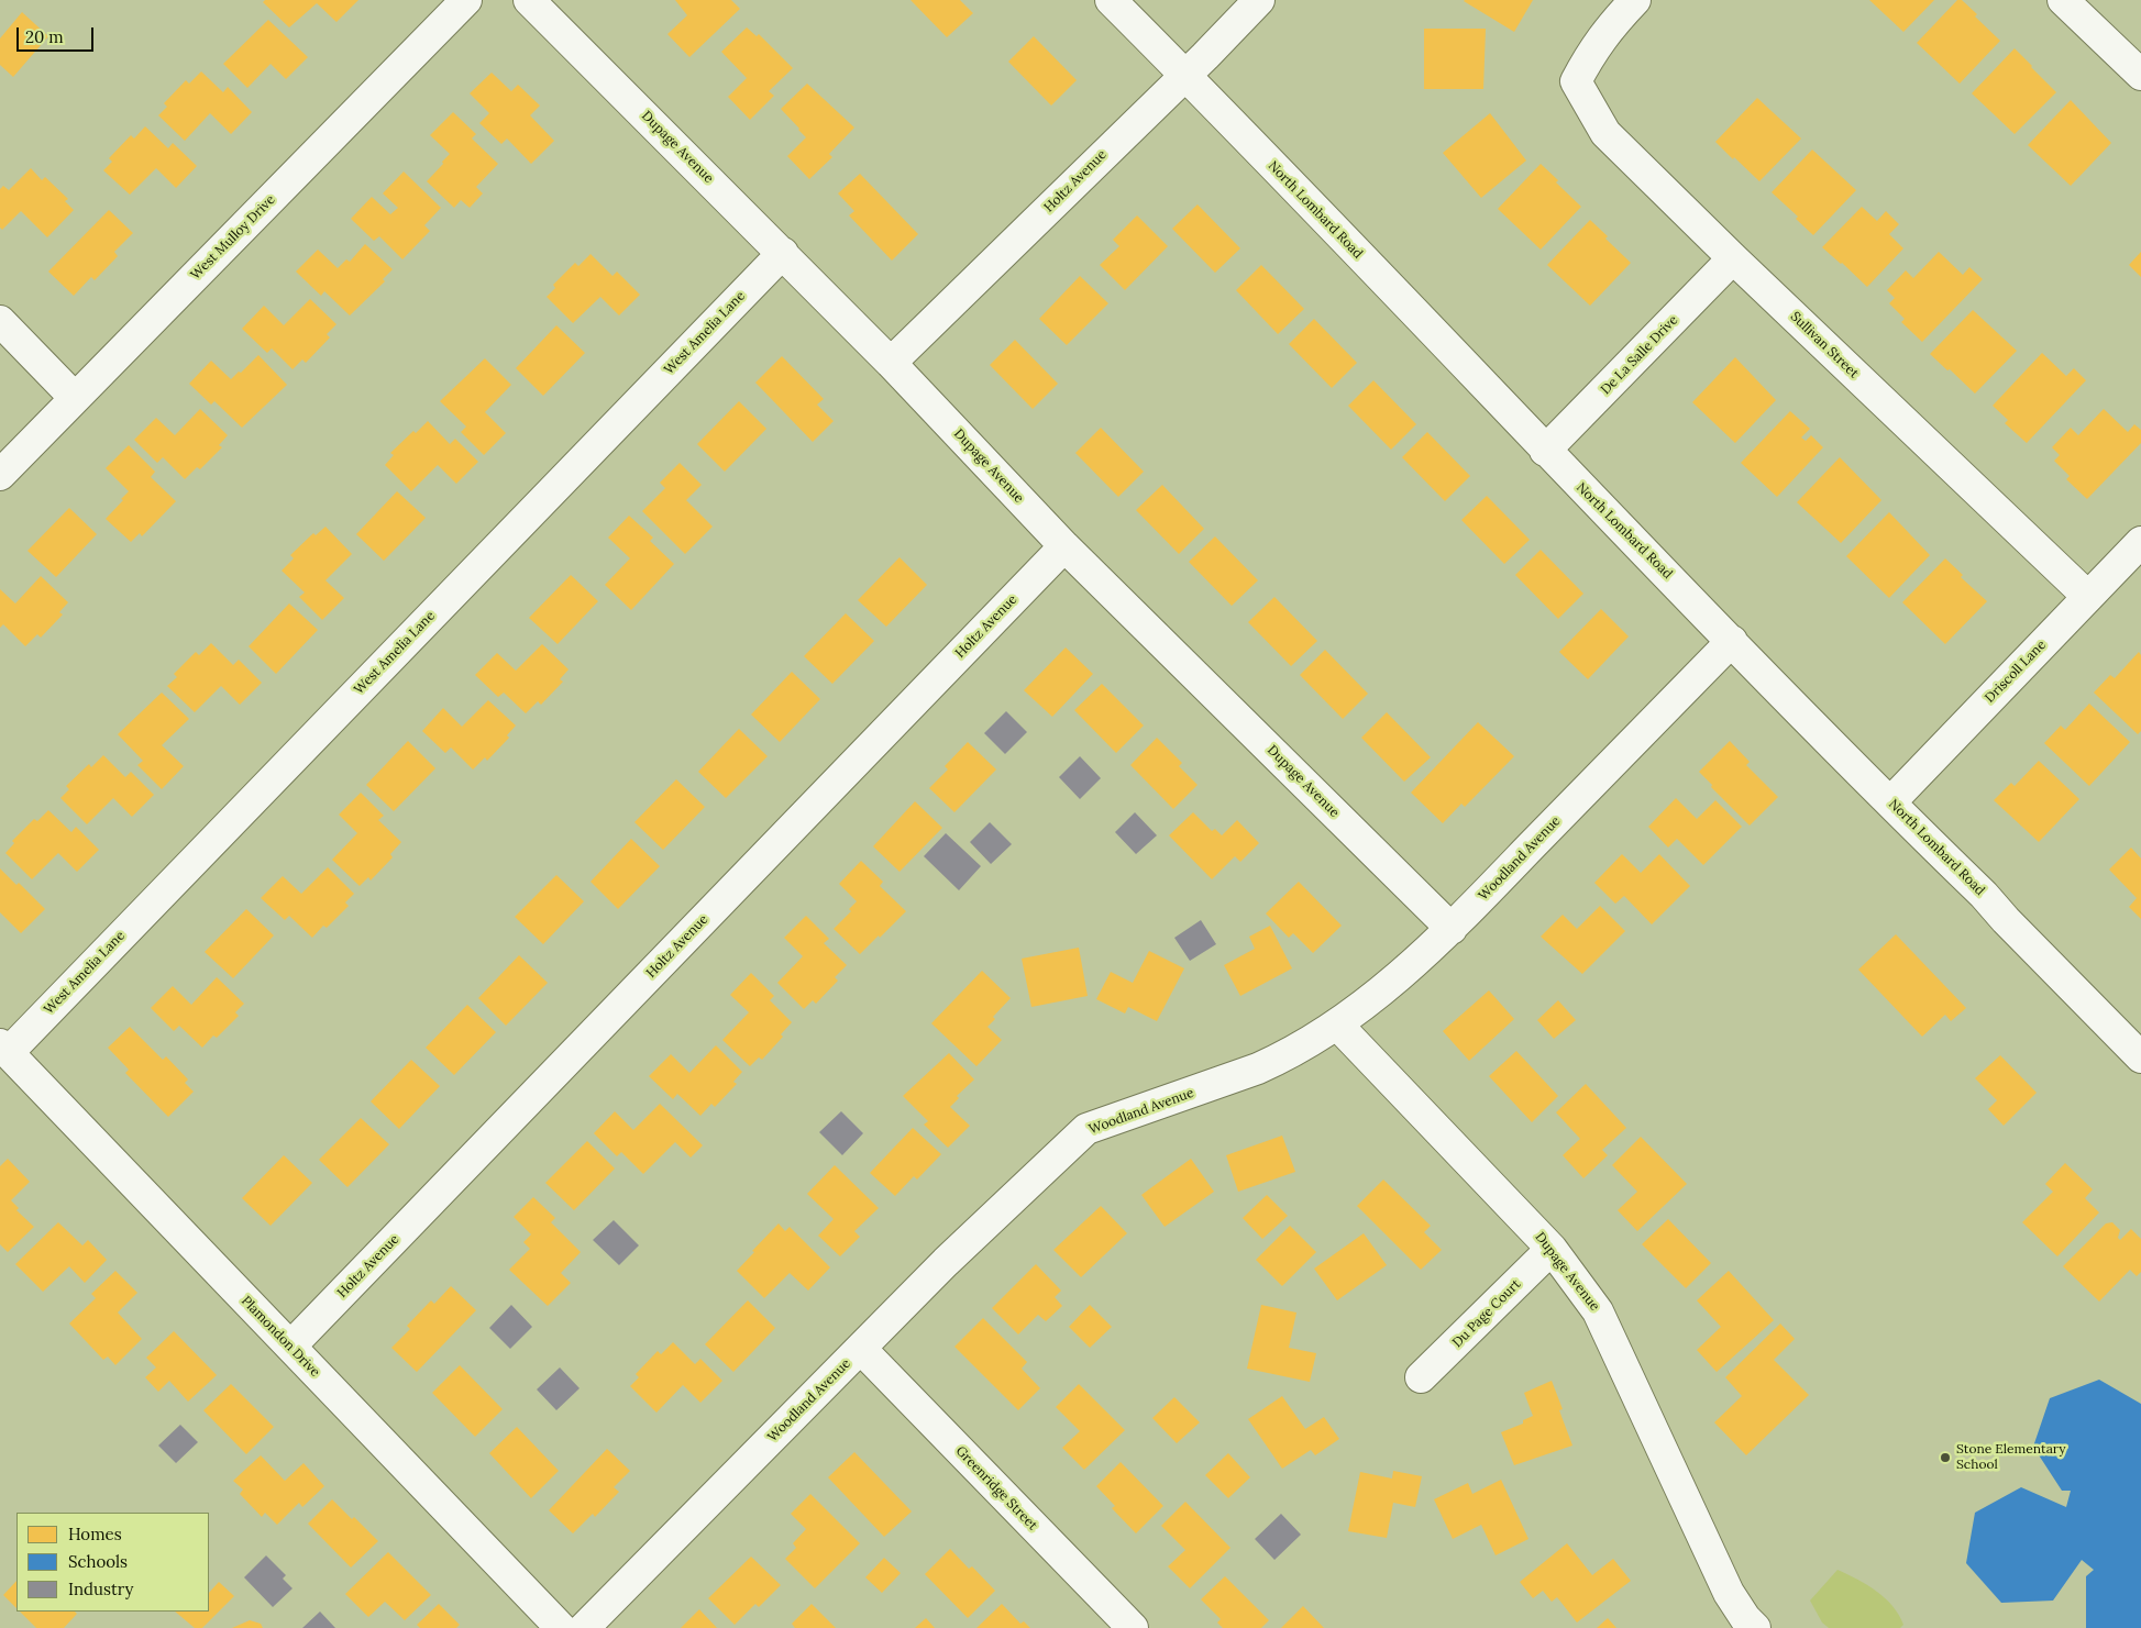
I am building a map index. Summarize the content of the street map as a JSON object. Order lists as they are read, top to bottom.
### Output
{
  "streets": {
    "street": [
      "Dupage Avenue",
      "Holtz Avenue",
      "North Lombard Road",
      "West Mulloy Drive",
      "West Amelia Lane",
      "Sullivan Street",
      "De La Salle Drive",
      "Driscoll Lane",
      "Woodland Avenue",
      "Du Page Court",
      "Plamondon Drive",
      "Greenridge Street"
    ]
  },
  "crossings": [
    ["Dupage Avenue", "Holtz Avenue"],
    ["Dupage Avenue", "West Amelia Lane"],
    ["Dupage Avenue", "Woodland Avenue"],
    ["Dupage Avenue", "Du Page Court"],
    ["Holtz Avenue", "North Lombard Road"],
    ["Holtz Avenue", "Plamondon Drive"],
    ["North Lombard Road", "De La Salle Drive"],
    ["North Lombard Road", "Driscoll Lane"],
    ["North Lombard Road", "Woodland Avenue"],
    ["West Amelia Lane", "Plamondon Drive"],
    ["Sullivan Street", "De La Salle Drive"],
    ["Sullivan Street", "Driscoll Lane"],
    ["Woodland Avenue", "Greenridge Street"]
  ],
  "places": ["Stone Elementary School"],
  "legend": ["Homes", "Schools", "Industry"],
  "scale_bar": "20 m"
}
